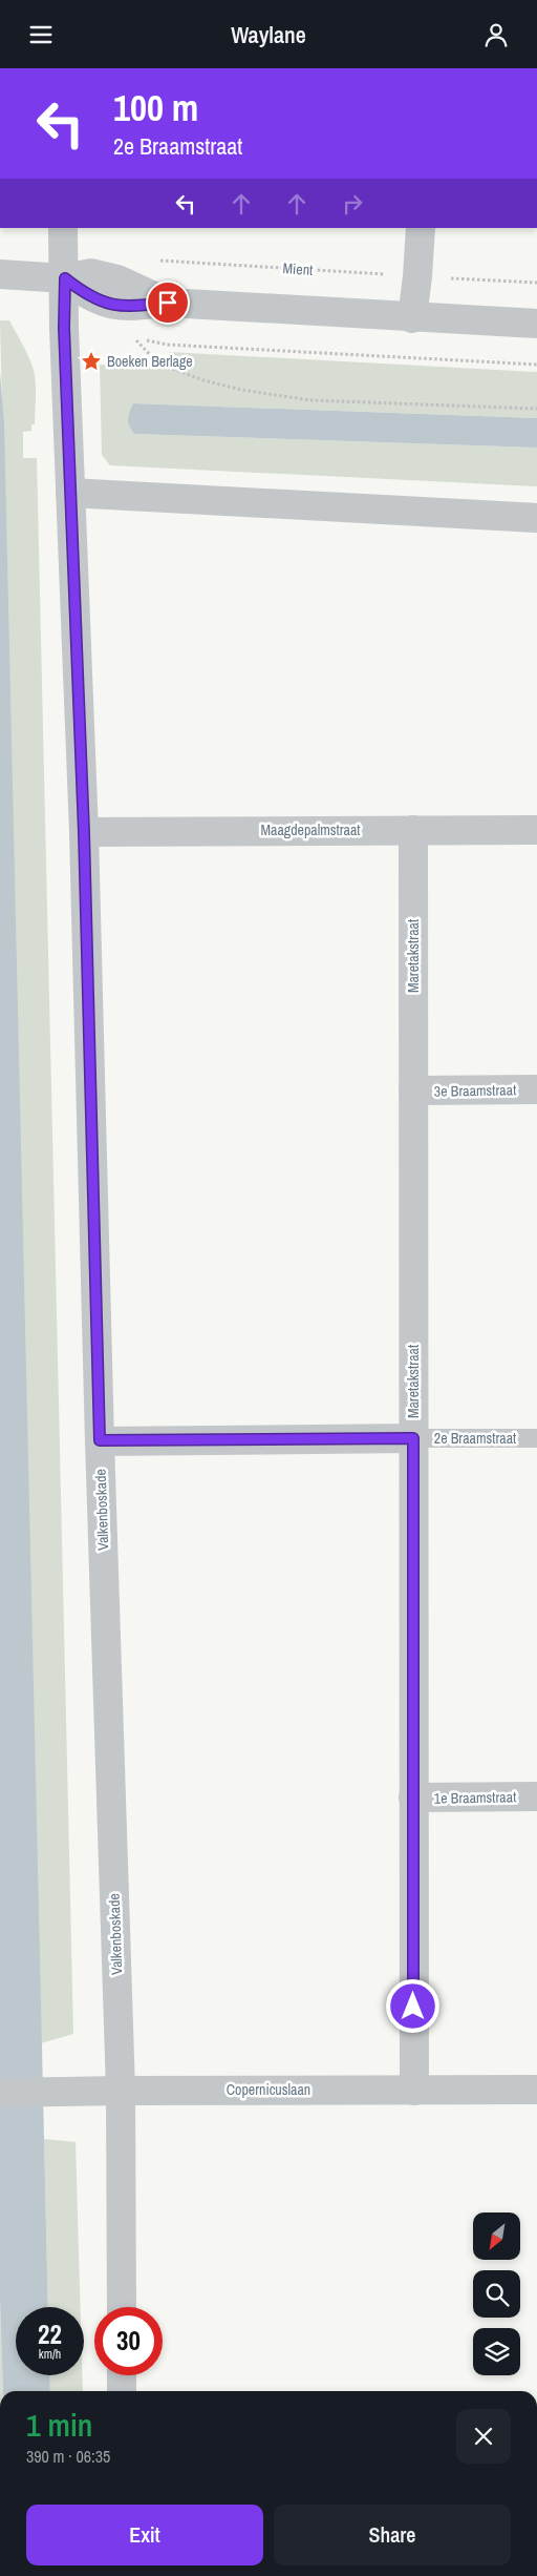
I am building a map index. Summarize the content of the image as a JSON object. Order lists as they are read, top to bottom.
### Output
{
  "streets": {
    "street": [
      "Maagdepalmstraat",
      "Maretakstraat",
      "3e Braamstraat",
      "2e Braamstraat",
      "Valkenboskade",
      "1e Braamstraat",
      "Copernicuslaan"
    ],
    "path": ["Mient"]
  },
  "crossings": [
    ["Maagdepalmstraat", "Maretakstraat"],
    ["Maagdepalmstraat", "Valkenboskade"],
    ["Maretakstraat", "3e Braamstraat"],
    ["Maretakstraat", "2e Braamstraat"],
    ["Maretakstraat", "1e Braamstraat"],
    ["Maretakstraat", "Copernicuslaan"],
    ["2e Braamstraat", "Valkenboskade"],
    ["Valkenboskade", "Copernicuslaan"]
  ],
  "places": {
    "place": ["Boeken Berlage"]
  },
  "north": "bottom left",
  "page": {
    "header": "Waylane",
    "turn": ["100 m", "2e Braamstraat"],
    "speed": "22 km/h",
    "limit": "30",
    "heading": ["1 min", "390 m · 06:35"],
    "buttons": ["Exit", "Share"]
  }
}
